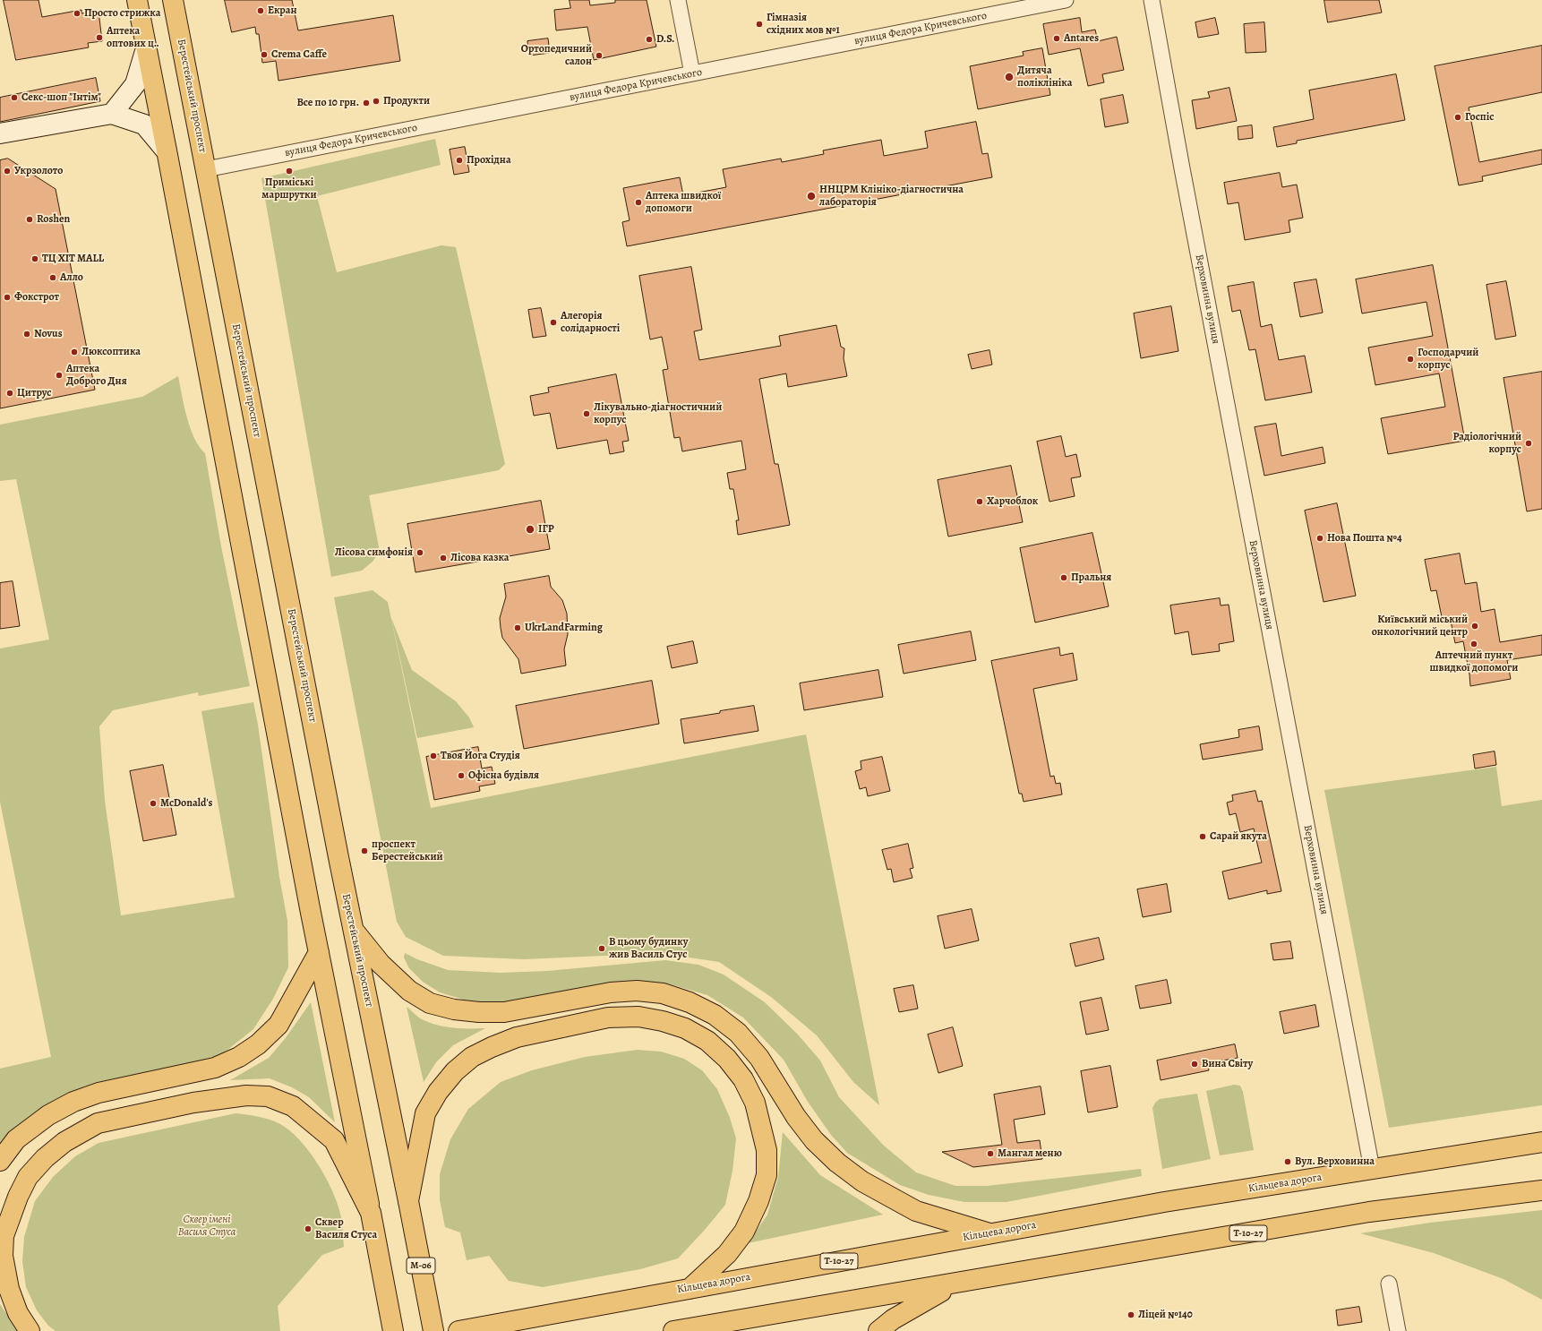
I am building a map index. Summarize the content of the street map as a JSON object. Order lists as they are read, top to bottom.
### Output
{
  "streets": {
    "main road": [
      "Берестейський проспект",
      "Кільцева дорога",
      "Т-10-27",
      "М-06"
    ],
    "street": ["вулиця Федора Кричевського", "Верховинна вулиця"]
  },
  "crossings": [
    ["вулиця Федора Кричевського", "Берестейський проспект"],
    ["Верховинна вулиця", "Кільцева дорога"]
  ],
  "parks": ["Сквер імені Василя Стуса"],
  "places": [
    "Екран",
    "Просто стрижка",
    "Гімназія східних мов №1",
    "Аптека оптових ц‥",
    "Antares",
    "D.S.",
    "Crema Caffe",
    "Ортопедичний салон",
    "Дитяча поліклініка",
    "Секс-шоп \"Інтім\"",
    "Продукти",
    "Все по 10 грн.",
    "Госпіс",
    "Прохідна",
    "Укрзолото",
    "Приміські маршрутки",
    "ННЦРМ Клініко-діагностична лабораторія",
    "Аптека швидкої допомоги",
    "Roshen",
    "ТЦ ХІТ MALL",
    "Алло",
    "Фокстрот",
    "Алегорія солідарності",
    "Novus",
    "Люксоптика",
    "Господарчий корпус",
    "Аптека Доброго Дня",
    "Цитрус",
    "Лікувально-діагностичний корпус",
    "Радіологічний корпус",
    "Харчоблок",
    "ІГР",
    "Нова Пошта №4",
    "Лісова симфонія",
    "Лісова казка",
    "Пральня",
    "Київський міський онкологічний центр",
    "UkrLandFarming",
    "Аптечний пункт швидкої допомоги",
    "Твоя Йога Студiя",
    "Офісна будівля",
    "McDonald's",
    "Сарай якута",
    "проспект Берестейський",
    "В цьому будинку жив Василь Стус",
    "Вина Світу",
    "Мангал меню",
    "Вул. Верховинна",
    "Сквер Василя Стуса",
    "Ліцей №140"
  ]
}
